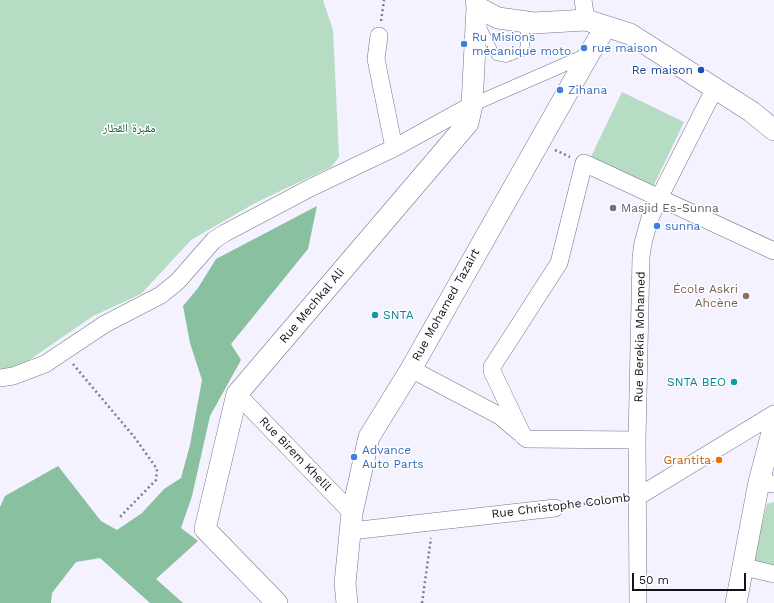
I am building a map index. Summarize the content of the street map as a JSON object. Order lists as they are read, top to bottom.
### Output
{
  "streets": {
    "street": [
      "Rue Mohamed Tazairt",
      "Rue Mechkal Ali",
      "Rue Berekia Mohamed",
      "Rue Birem Khelil",
      "Rue Christophe Colomb"
    ]
  },
  "crossings": [
    ["Rue Mohamed Tazairt", "Rue Birem Khelil"],
    ["Rue Mohamed Tazairt", "Rue Christophe Colomb"],
    ["Rue Mechkal Ali", "Rue Birem Khelil"],
    ["Rue Berekia Mohamed", "Rue Christophe Colomb"],
    ["Rue Birem Khelil", "Rue Christophe Colomb"]
  ],
  "parks": ["مقبرة القطار"],
  "places": [
    "Ru Misions mécanique moto",
    "rue maison",
    "Re maison",
    "Zihana",
    "Masjid Es-Sunna",
    "sunna",
    "École Askri Ahcène",
    "SNTA",
    "SNTA BEO",
    "Advance Auto Parts",
    "Grantita"
  ],
  "scale_bar": "50 m"
}
